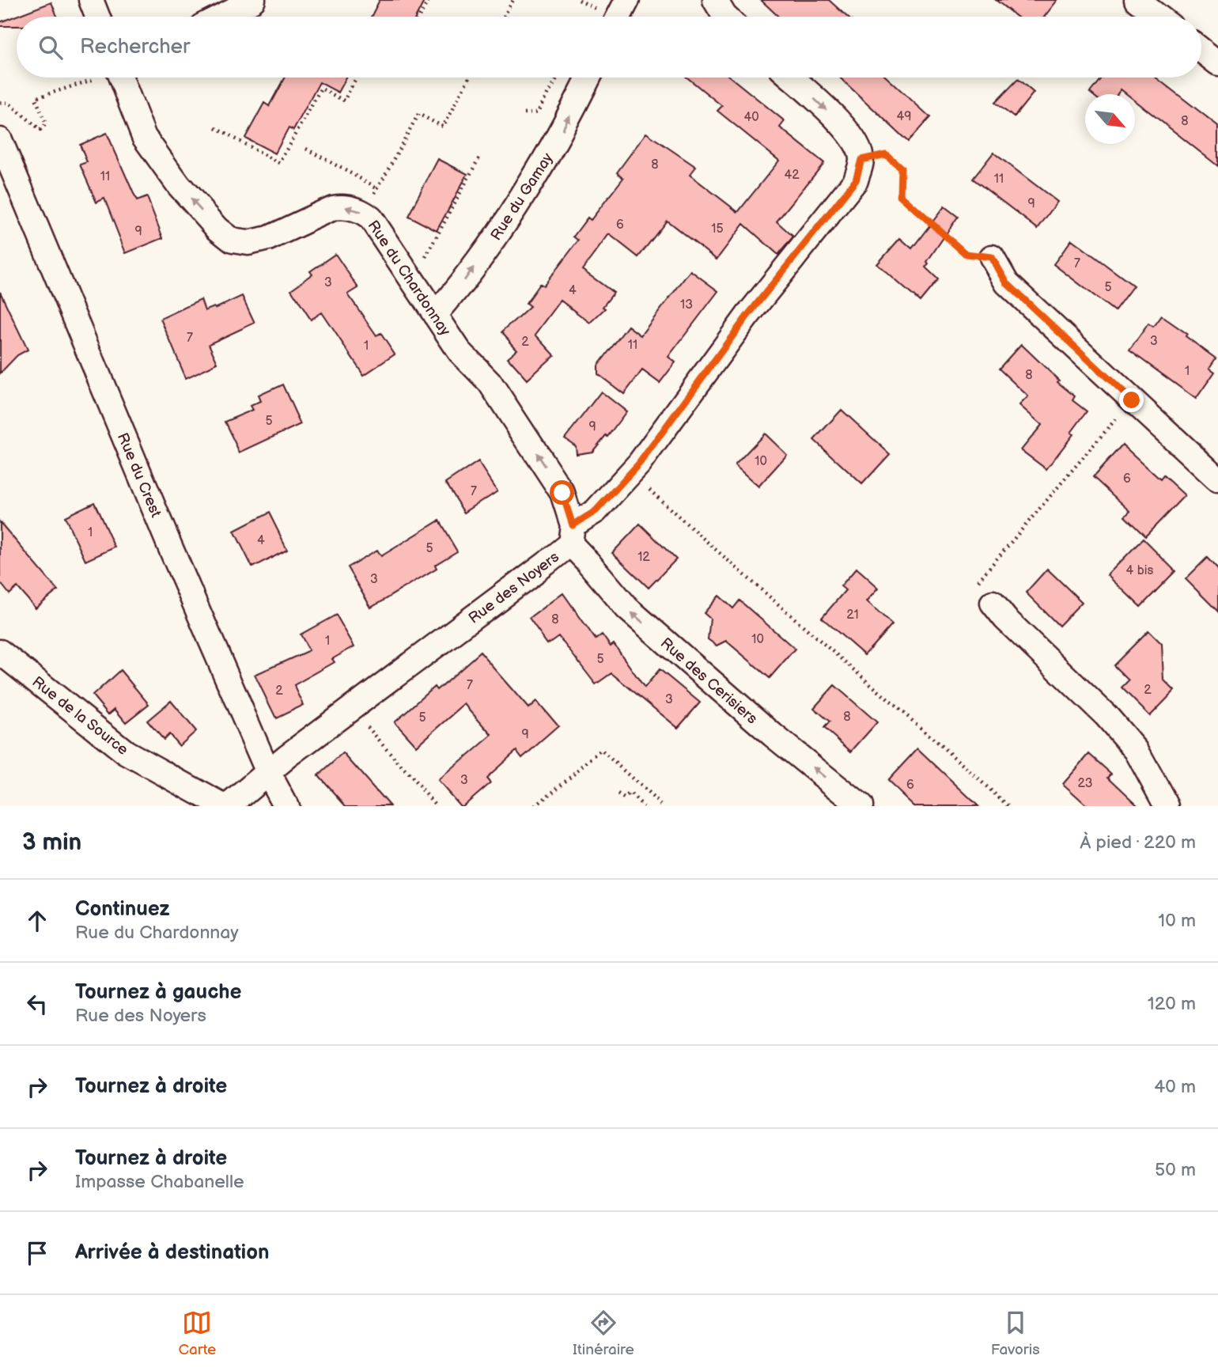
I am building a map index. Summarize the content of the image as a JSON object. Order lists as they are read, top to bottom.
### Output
{
  "streets": {
    "street": [
      "Rue du Gamay",
      "Rue du Chardonnay",
      "Rue du Crest",
      "Rue des Noyers",
      "Rue des Cerisiers",
      "Rue de la Source"
    ]
  },
  "crossings": [
    ["Rue du Gamay", "Rue du Chardonnay"],
    ["Rue du Chardonnay", "Rue des Noyers"],
    ["Rue du Chardonnay", "Rue des Cerisiers"],
    ["Rue du Crest", "Rue des Noyers"],
    ["Rue des Noyers", "Rue des Cerisiers"]
  ],
  "one_way": ["Rue du Gamay", "Rue du Chardonnay", "Rue des Cerisiers"],
  "house_numbers": [
    "49",
    "40",
    "8",
    "8",
    "42",
    "11",
    "11",
    "9",
    "6",
    "15",
    "9",
    "7",
    "3",
    "5",
    "4",
    "13",
    "7",
    "3",
    "2",
    "11",
    "1",
    "1",
    "8",
    "5",
    "9",
    "10",
    "6",
    "7",
    "1",
    "4",
    "5",
    "12",
    "4 bis",
    "3",
    "21",
    "8",
    "10",
    "1",
    "5",
    "7",
    "2",
    "2",
    "3",
    "8",
    "5",
    "9",
    "3",
    "23",
    "6"
  ],
  "north": "bottom right",
  "page": {
    "search": "Rechercher",
    "heading": ["3 min", "À pied · 220 m"],
    "list": [
      ["Continuez", "Rue du Chardonnay", "10 m"],
      ["Tournez à gauche", "Rue des Noyers", "120 m"],
      ["Tournez à droite", "40 m"],
      ["Tournez à droite", "Impasse Chabanelle", "50 m"],
      "Arrivée à destination"
    ],
    "nav": ["Carte", "Itinéraire", "Favoris"]
  }
}
